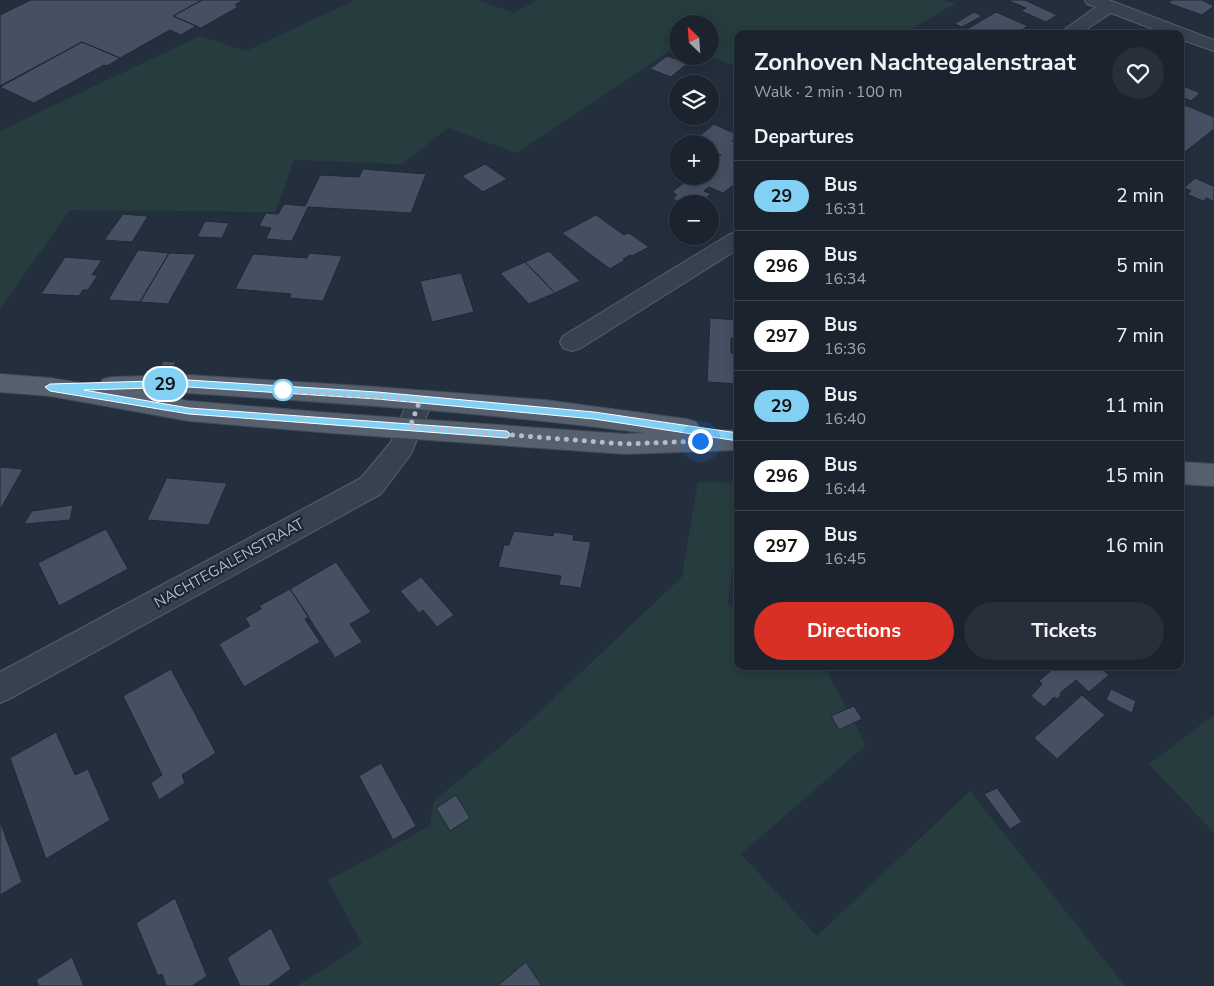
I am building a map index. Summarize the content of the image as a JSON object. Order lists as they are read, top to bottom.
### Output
{
  "streets": {
    "street": ["NACHTEGALENSTRAAT"]
  },
  "lines": ["bus line 29"],
  "north": "top left",
  "page": {
    "on_map": "29",
    "map_buttons": ["+", "−"],
    "heading": [
      ["Zonhoven Nachtegalenstraat", "Walk · 2 min · 100 m"],
      "Departures"
    ],
    "list": [
      {
        "mark": "29",
        "name": "Bus",
        "note": "16:31",
        "value": "2 min"
      },
      {
        "mark": "296",
        "name": "Bus",
        "note": "16:34",
        "value": "5 min"
      },
      {
        "mark": "297",
        "name": "Bus",
        "note": "16:36",
        "value": "7 min"
      },
      {
        "mark": "29",
        "name": "Bus",
        "note": "16:40",
        "value": "11 min"
      },
      {
        "mark": "296",
        "name": "Bus",
        "note": "16:44",
        "value": "15 min"
      },
      {
        "mark": "297",
        "name": "Bus",
        "note": "16:45",
        "value": "16 min"
      }
    ],
    "buttons": ["Directions", "Tickets"]
  }
}
